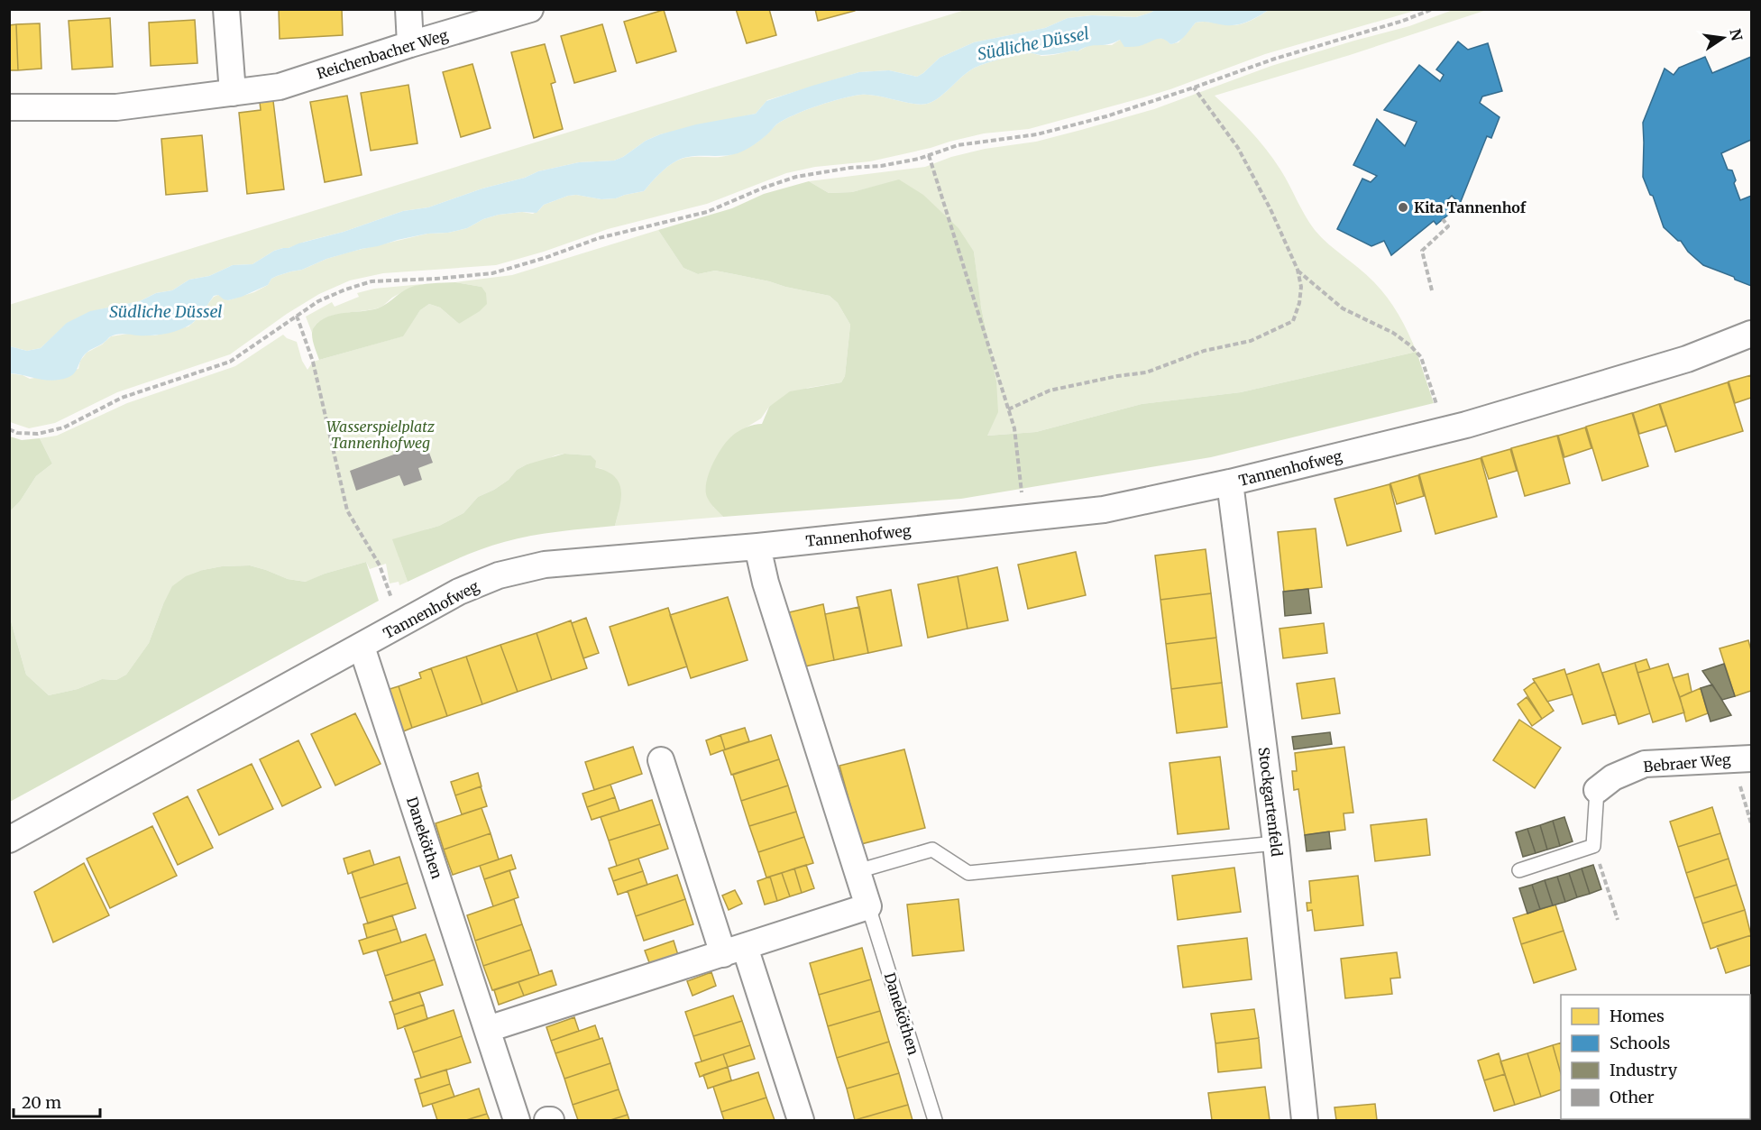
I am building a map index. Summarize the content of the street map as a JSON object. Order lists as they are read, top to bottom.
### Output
{
  "streets": {
    "street": [
      "Reichenbacher Weg",
      "Tannenhofweg",
      "Bebraer Weg",
      "Stockgartenfeld",
      "Daneköthen"
    ]
  },
  "crossings": [
    ["Tannenhofweg", "Stockgartenfeld"],
    ["Tannenhofweg", "Daneköthen"]
  ],
  "water": ["Südliche Düssel"],
  "parks": ["Wasserspielplatz Tannenhofweg"],
  "places": ["Kita Tannenhof"],
  "legend": [
    "Homes",
    "Schools",
    "Industry",
    "Other"
  ],
  "scale_bar": "20 m",
  "north": "right"
}
